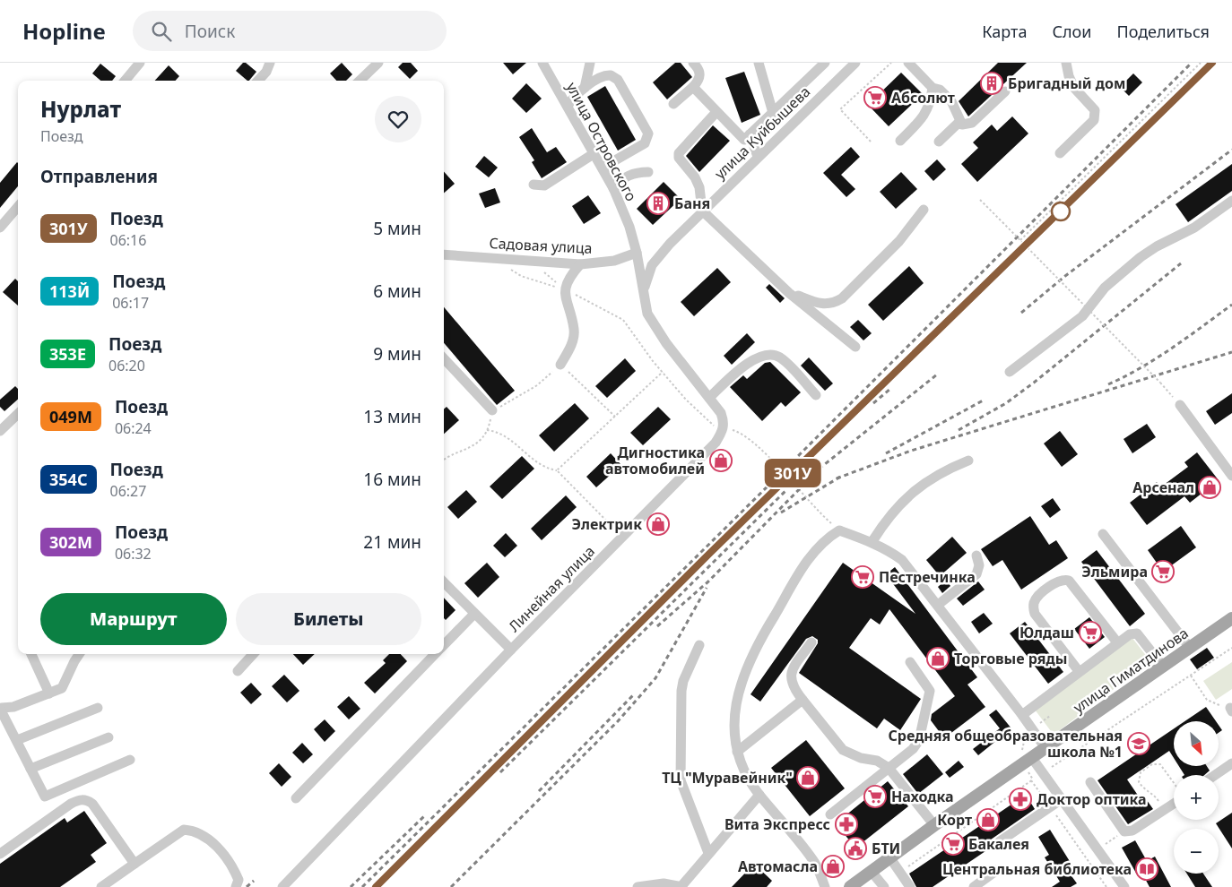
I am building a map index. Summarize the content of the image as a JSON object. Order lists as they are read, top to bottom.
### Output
{
  "streets": {
    "main road": ["улица Гиматдинова"],
    "street": [
      "улица Куйбышева",
      "улица Островского",
      "Садовая улица",
      "Линейная улица"
    ]
  },
  "crossings": [
    ["улица Куйбышева", "улица Островского"],
    ["улица Островского", "Садовая улица"]
  ],
  "places": {
    "building": ["Бригадный дом", "Баня"],
    "supermarket": [
      "Абсолют",
      "Эльмира",
      "Пестречинка",
      "Юлдаш",
      "Находка",
      "Бакалея"
    ],
    "shop": [
      "Дигностика автомобилей",
      "Арсенал",
      "Электрик",
      "Торговые ряды",
      "ТЦ \"Муравейник\"",
      "Корт",
      "Автомасла"
    ],
    "school or university": ["Средняя общеобразовательная школа №1"],
    "pharmacy": ["Доктор оптика", "Вита Экспресс"],
    "public building": ["БТИ"],
    "library": ["Центральная библиотека"]
  },
  "north": "bottom right",
  "page": {
    "header": "Hopline",
    "search": "Поиск",
    "nav": ["Карта", "Слои", "Поделиться"],
    "on_map": "301У",
    "heading": [
      ["Нурлат", "Поезд"],
      "Отправления"
    ],
    "list": [
      {
        "mark": "301У",
        "name": "Поезд",
        "note": "06:16",
        "value": "5 мин"
      },
      {
        "mark": "113Й",
        "name": "Поезд",
        "note": "06:17",
        "value": "6 мин"
      },
      {
        "mark": "353Е",
        "name": "Поезд",
        "note": "06:20",
        "value": "9 мин"
      },
      {
        "mark": "049М",
        "name": "Поезд",
        "note": "06:24",
        "value": "13 мин"
      },
      {
        "mark": "354С",
        "name": "Поезд",
        "note": "06:27",
        "value": "16 мин"
      },
      {
        "mark": "302М",
        "name": "Поезд",
        "note": "06:32",
        "value": "21 мин"
      }
    ],
    "buttons": ["Маршрут", "Билеты"],
    "map_buttons": ["+", "−"]
  }
}
